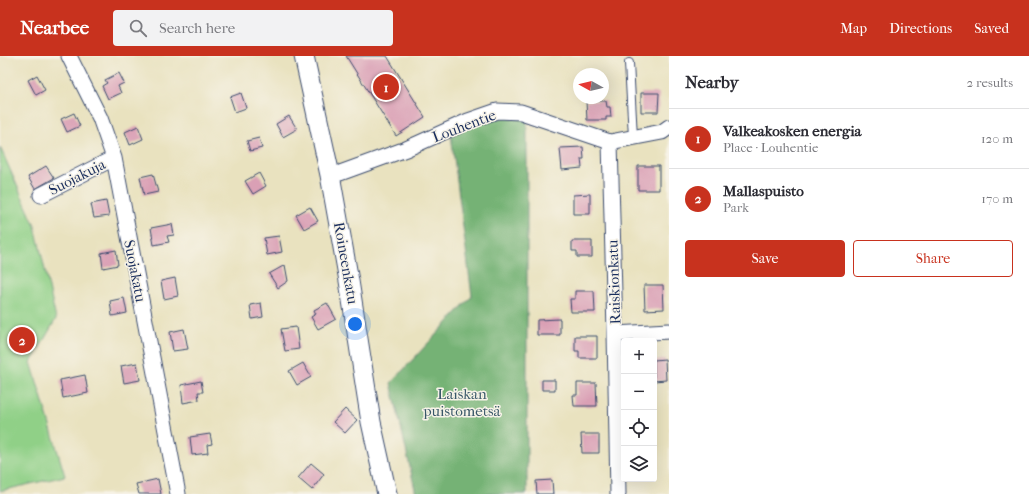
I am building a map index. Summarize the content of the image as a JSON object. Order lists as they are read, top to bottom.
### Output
{
  "streets": {
    "street": [
      "Louhentie",
      "Suojakuja",
      "Roineenkatu",
      "Suojakatu",
      "Raiskionkatu"
    ]
  },
  "crossings": [
    ["Louhentie", "Roineenkatu"],
    ["Louhentie", "Raiskionkatu"],
    ["Suojakuja", "Suojakatu"]
  ],
  "parks": ["Laiskan puistometsä"],
  "north": "left",
  "page": {
    "header": "Nearbee",
    "search": "Search here",
    "nav": ["Map", "Directions", "Saved"],
    "heading": ["Nearby", "2 results"],
    "pins": ["1", "2"],
    "list": [
      {
        "mark": "1",
        "name": "Valkeakosken energia",
        "note": "Place · Louhentie",
        "value": "120 m"
      },
      {
        "mark": "2",
        "name": "Mallaspuisto",
        "note": "Park",
        "value": "170 m"
      }
    ],
    "buttons": ["Save", "Share"],
    "map_buttons": ["+", "−"]
  }
}
